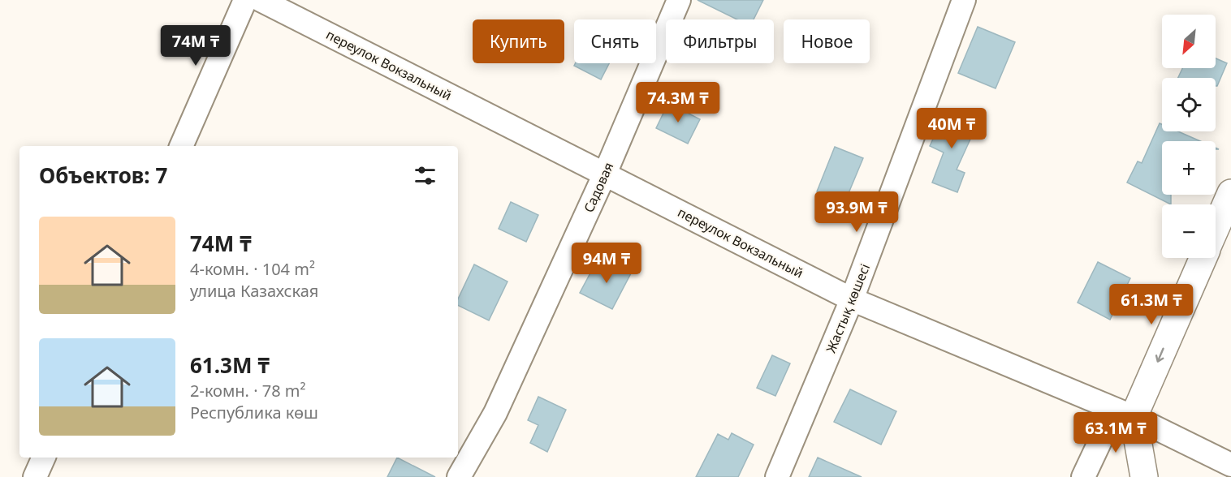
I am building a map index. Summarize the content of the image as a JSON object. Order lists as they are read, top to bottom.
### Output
{
  "streets": {
    "street": ["переулок Вокзальный", "Садовая", "Жастық көшесі"]
  },
  "crossings": [
    ["переулок Вокзальный", "Садовая"],
    ["переулок Вокзальный", "Жастық көшесі"]
  ],
  "north": "bottom left",
  "page": {
    "map_buttons": ["+", "−"],
    "chip": [
      "Купить",
      "Снять",
      "Фильтры",
      "Новое"
    ],
    "price": [
      "74M ₸",
      "74.3M ₸",
      "40M ₸",
      "93.9M ₸",
      "94M ₸",
      "61.3M ₸",
      "63.1M ₸"
    ],
    "heading": "Объектов: 7",
    "list": [
      {
        "name": "74M ₸",
        "note": "4-комн. · 104 m² · улица Казахская"
      },
      {
        "name": "61.3M ₸",
        "note": "2-комн. · 78 m² · Республика көш"
      }
    ]
  }
}
